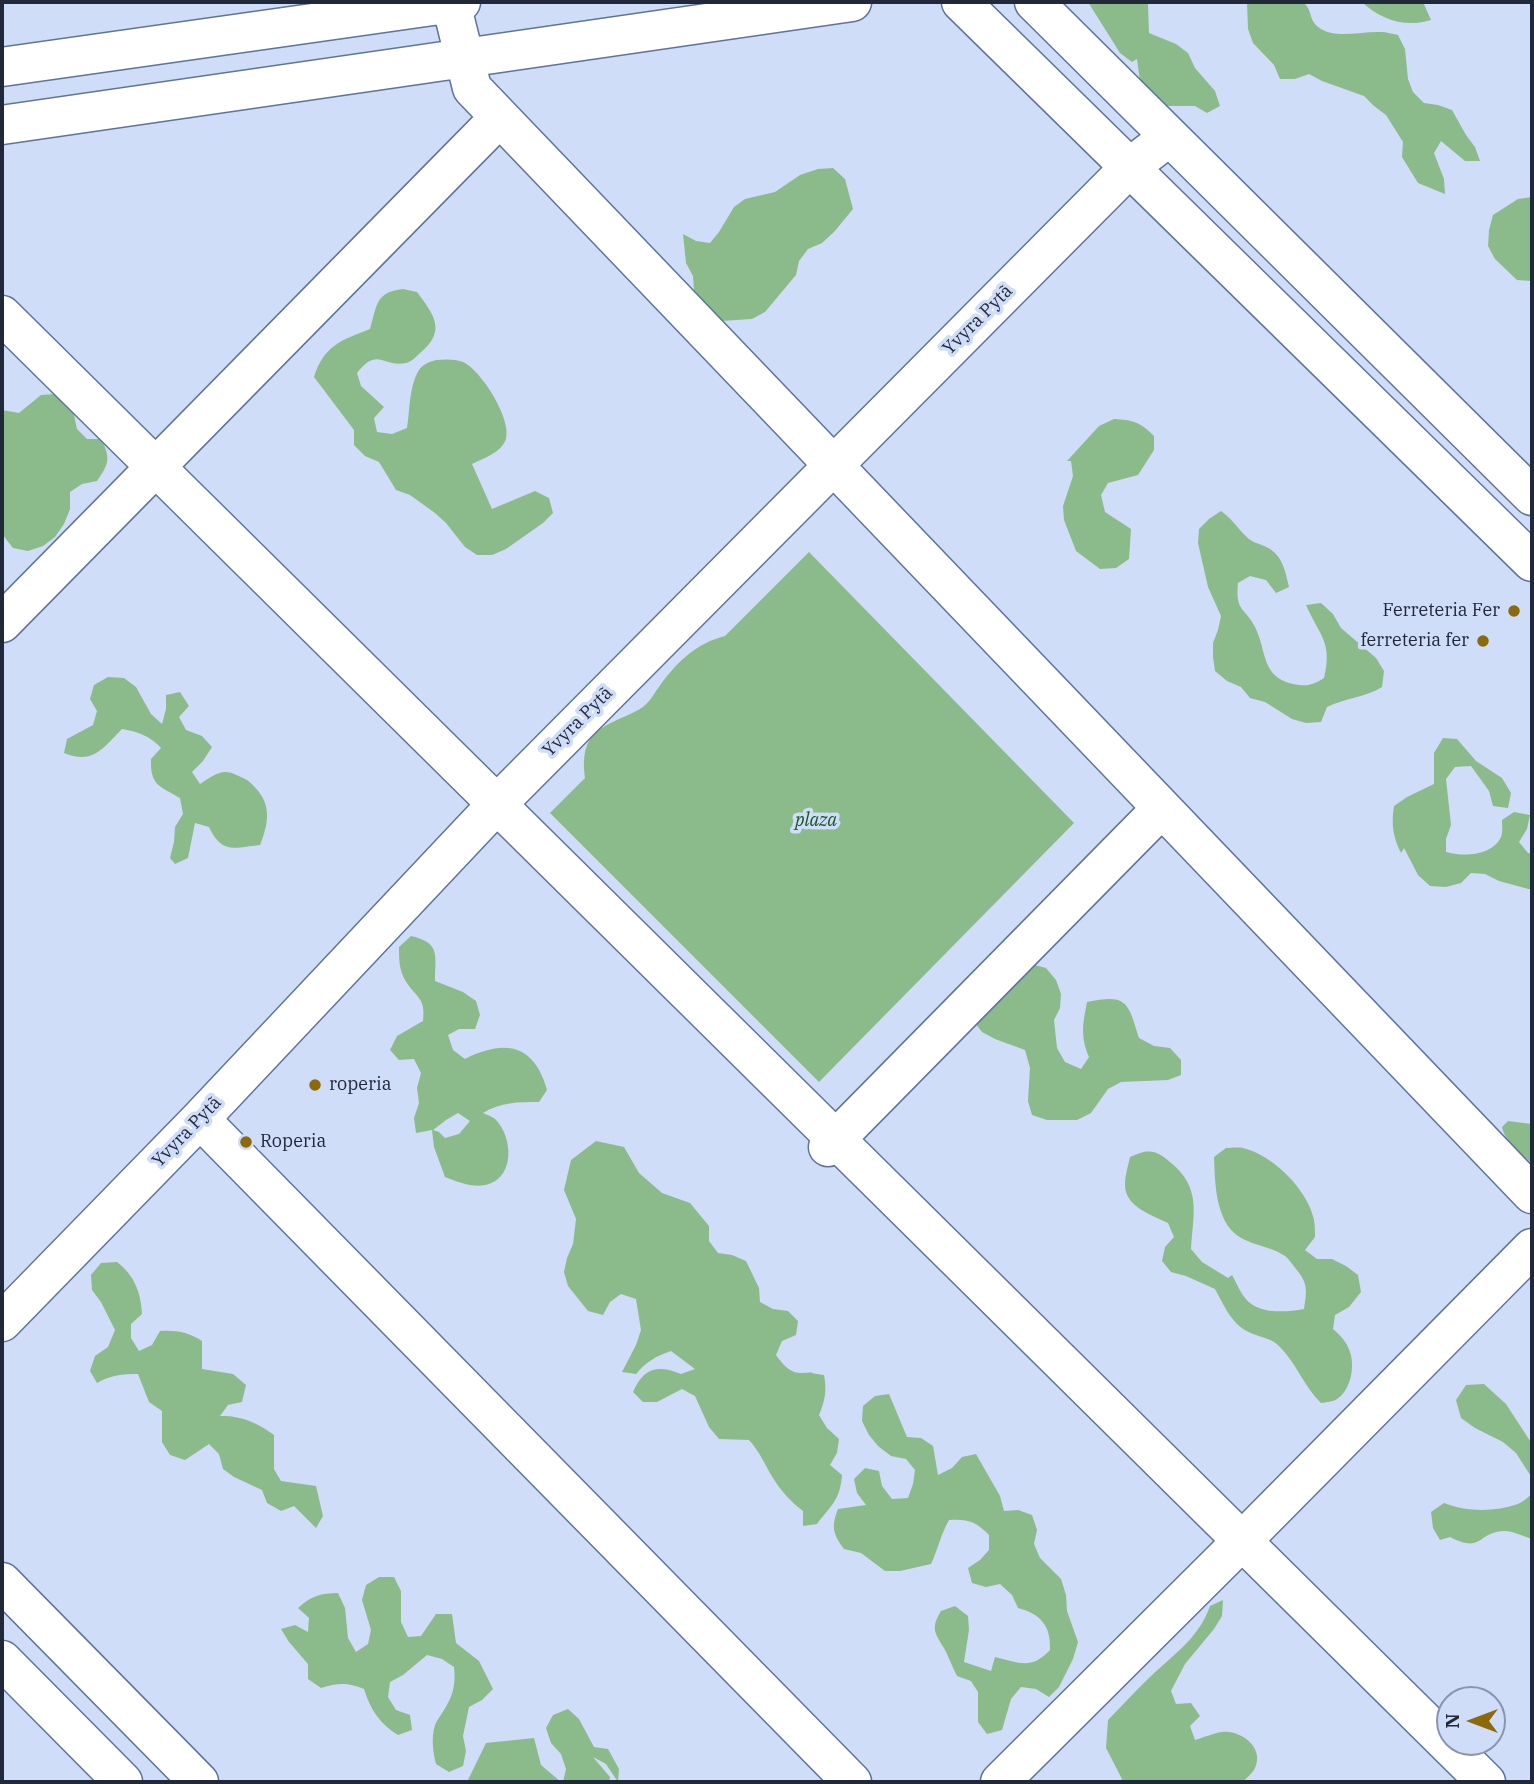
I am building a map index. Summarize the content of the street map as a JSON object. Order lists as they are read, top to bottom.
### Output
{
  "streets": {
    "street": ["Yvyra Pytã"]
  },
  "parks": ["plaza"],
  "places": [
    "Ferreteria Fer",
    "ferreteria fer",
    "roperia",
    "Roperia"
  ],
  "north": "left"
}
